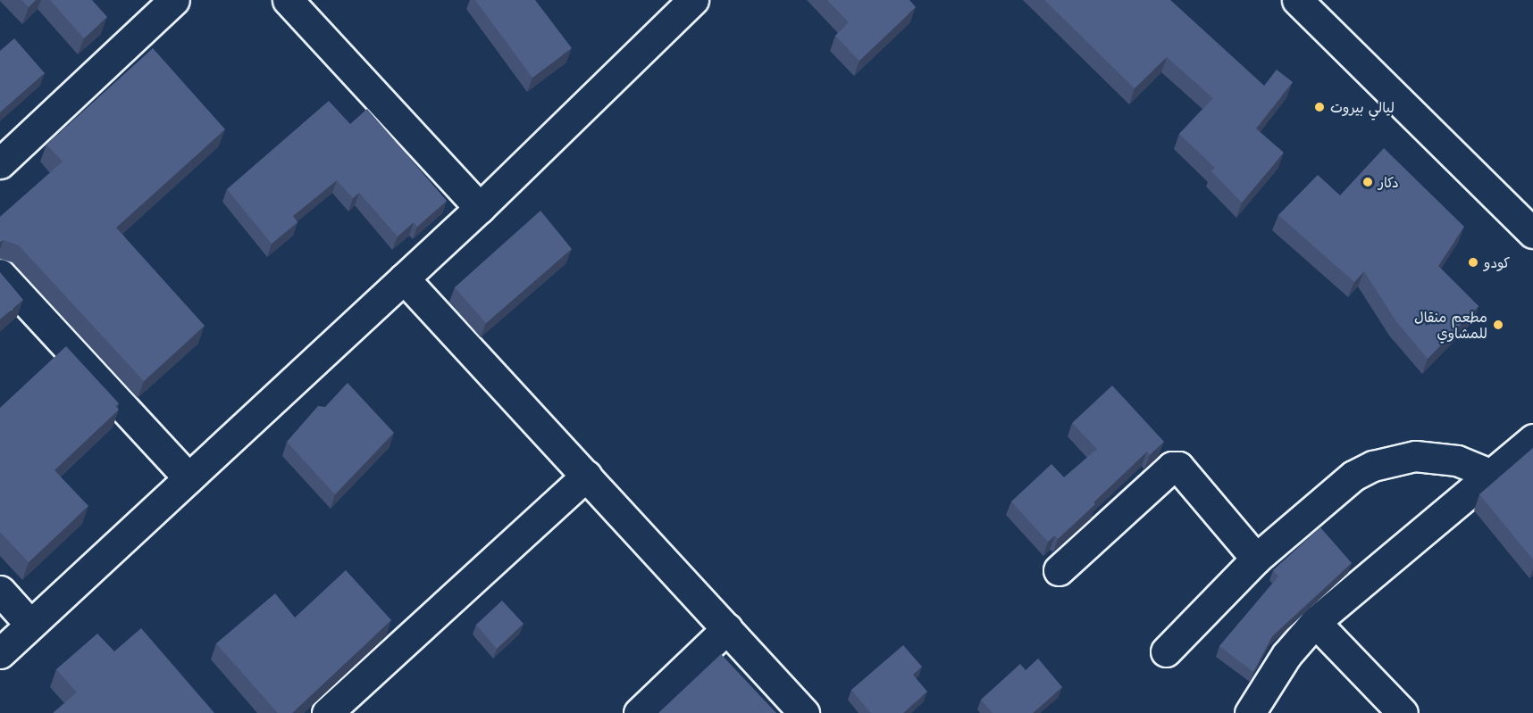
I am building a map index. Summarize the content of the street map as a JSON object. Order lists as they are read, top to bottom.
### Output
{
  "places": [
    "ليالي بيروت",
    "دكار",
    "كودو",
    "مطعم منقال للمشاوي"
  ]
}
